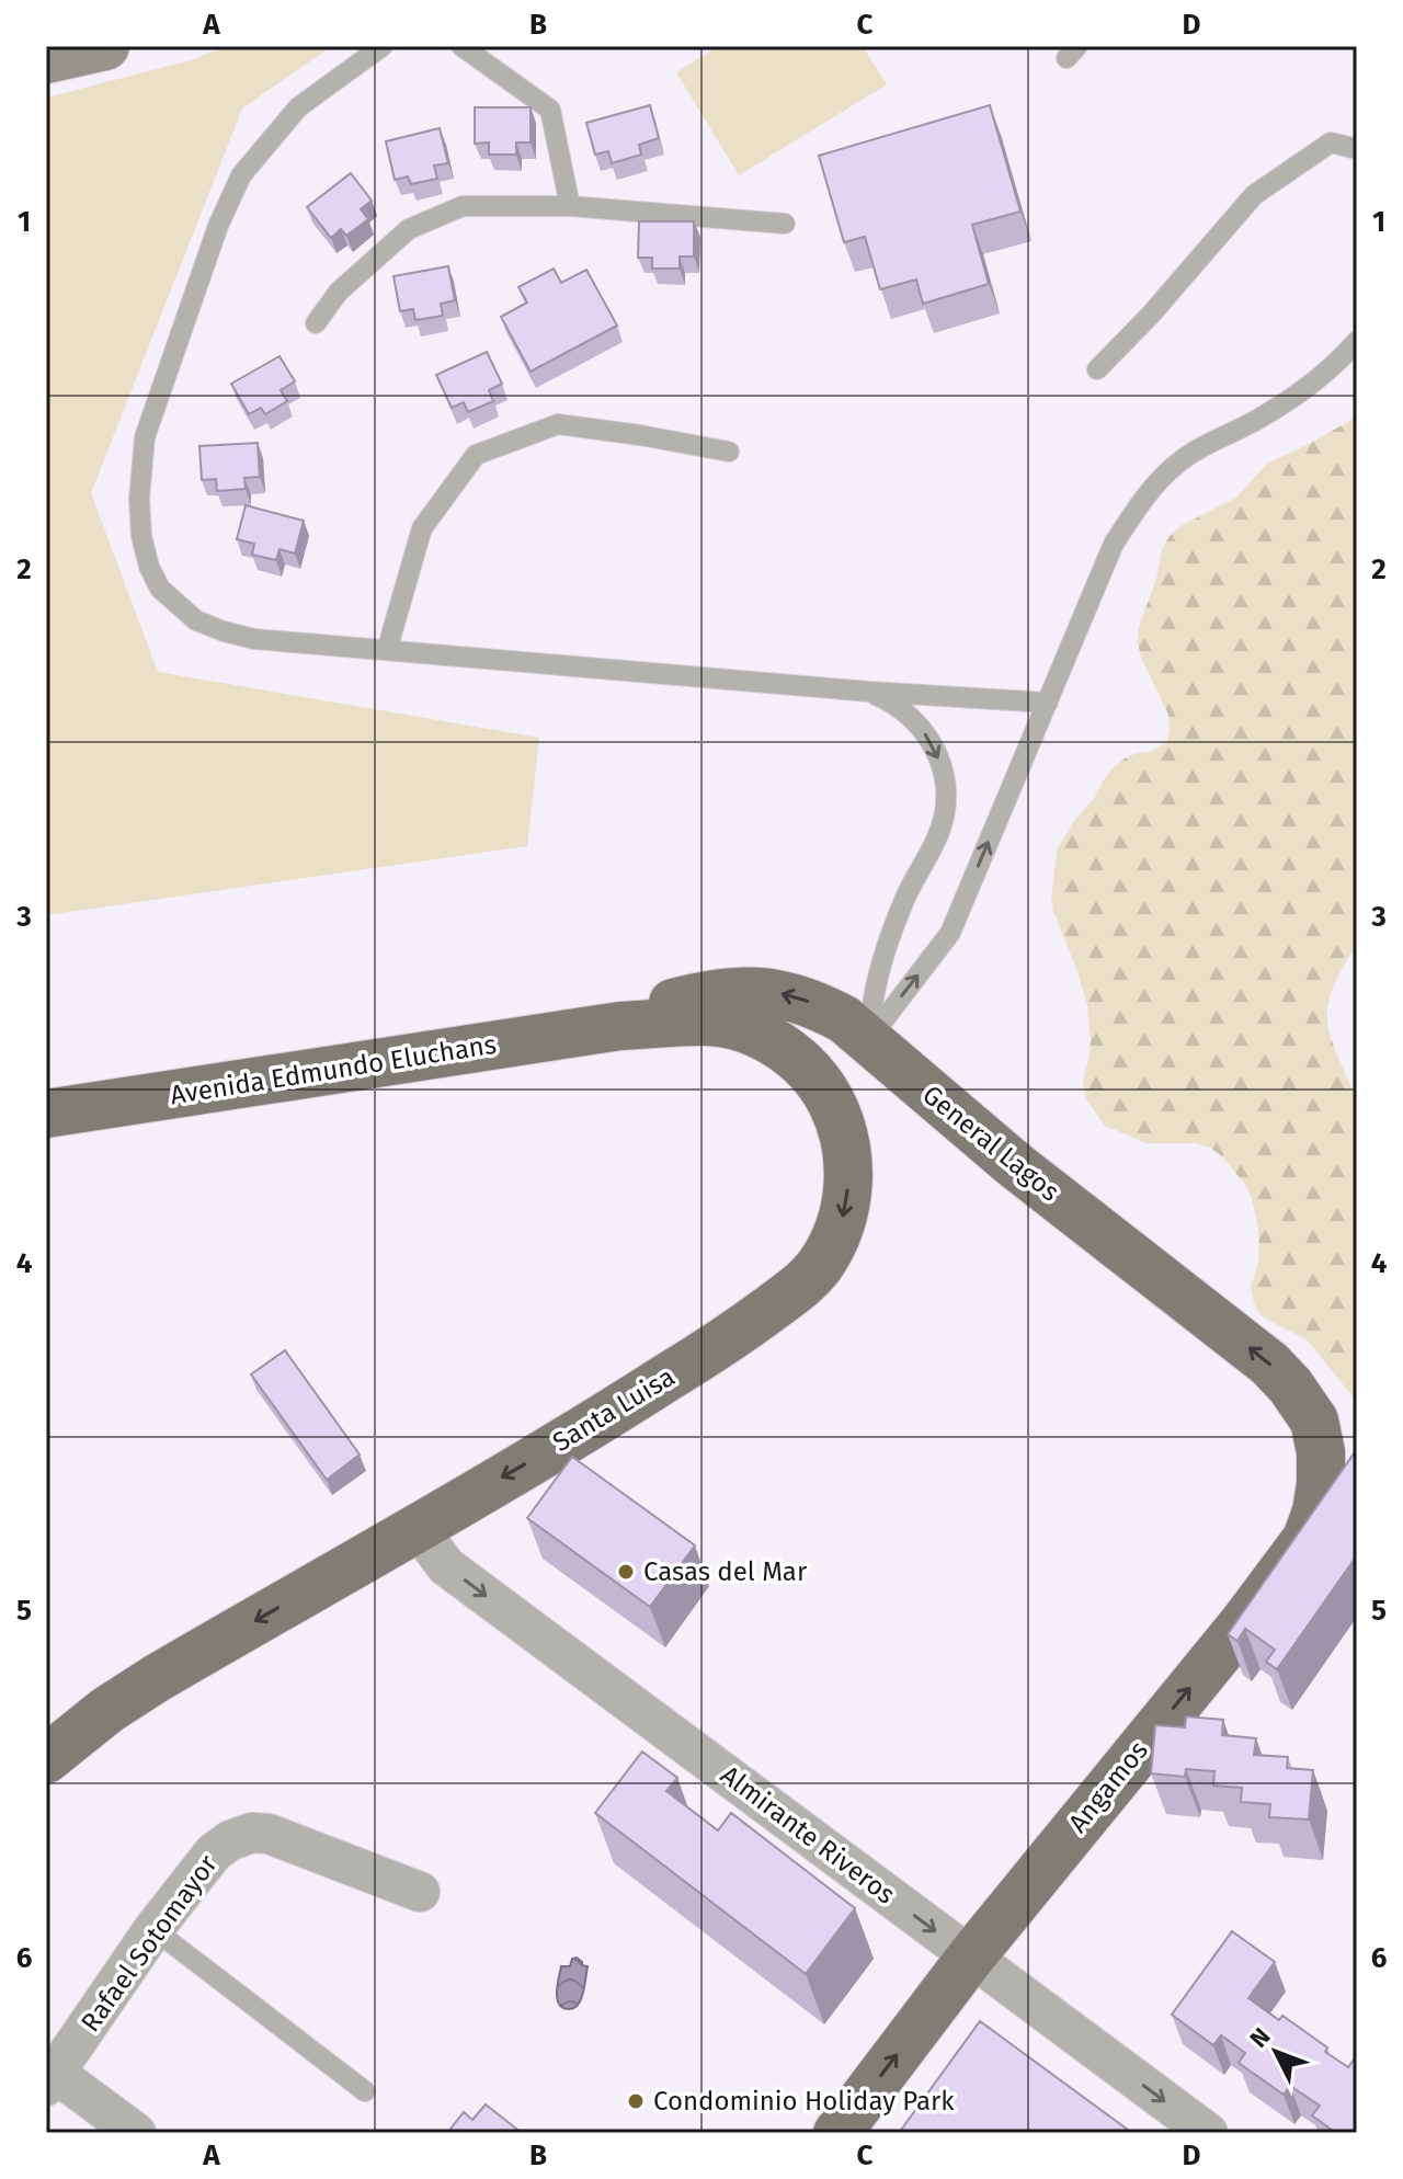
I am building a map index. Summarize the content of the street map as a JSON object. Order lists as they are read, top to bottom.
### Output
{
  "streets": {
    "main road": [
      "Avenida Edmundo Eluchans",
      "General Lagos",
      "Santa Luisa",
      "Angamos"
    ],
    "street": ["Almirante Riveros", "Rafael Sotomayor"]
  },
  "crossings": [
    ["Avenida Edmundo Eluchans", "General Lagos"],
    ["Avenida Edmundo Eluchans", "Santa Luisa"],
    ["General Lagos", "Santa Luisa"],
    ["General Lagos", "Angamos"],
    ["Santa Luisa", "Almirante Riveros"],
    ["Angamos", "Almirante Riveros"]
  ],
  "one_way": [
    "General Lagos",
    "Santa Luisa",
    "Angamos",
    "Almirante Riveros"
  ],
  "places": ["Casas del Mar", "Condominio Holiday Park"],
  "north": "top left",
  "grid": {
    "columns": [
      "A",
      "B",
      "C",
      "D"
    ],
    "rows": [
      "1",
      "2",
      "3",
      "4",
      "5",
      "6"
    ]
  }
}
